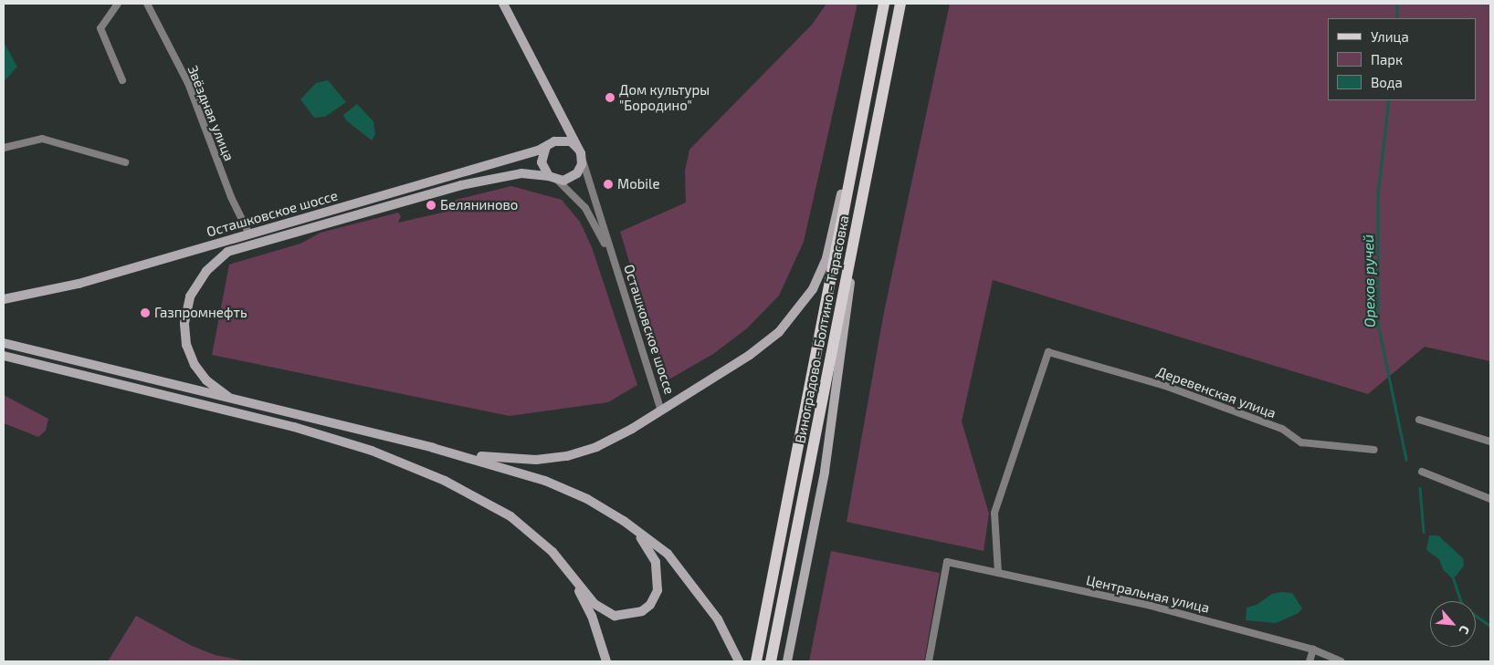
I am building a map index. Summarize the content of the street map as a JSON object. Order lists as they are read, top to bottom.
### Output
{
  "streets": {
    "main road": ["Осташковское шоссе", "Виноградово - Болтино - Тарасовка"],
    "street": ["Звёздная улица", "Деревенская улица", "Центральная улица"]
  },
  "crossings": [
    ["Звёздная улица", "Осташковское шоссе"],
    ["Деревенская улица", "Центральная улица"]
  ],
  "water": ["Орехов ручей"],
  "places": [
    "Дом культуры \"Бородино\"",
    "Mobile",
    "Беляниново",
    "Газпромнефть"
  ],
  "legend": ["Улица", "Парк", "Вода"],
  "north": "bottom right"
}
